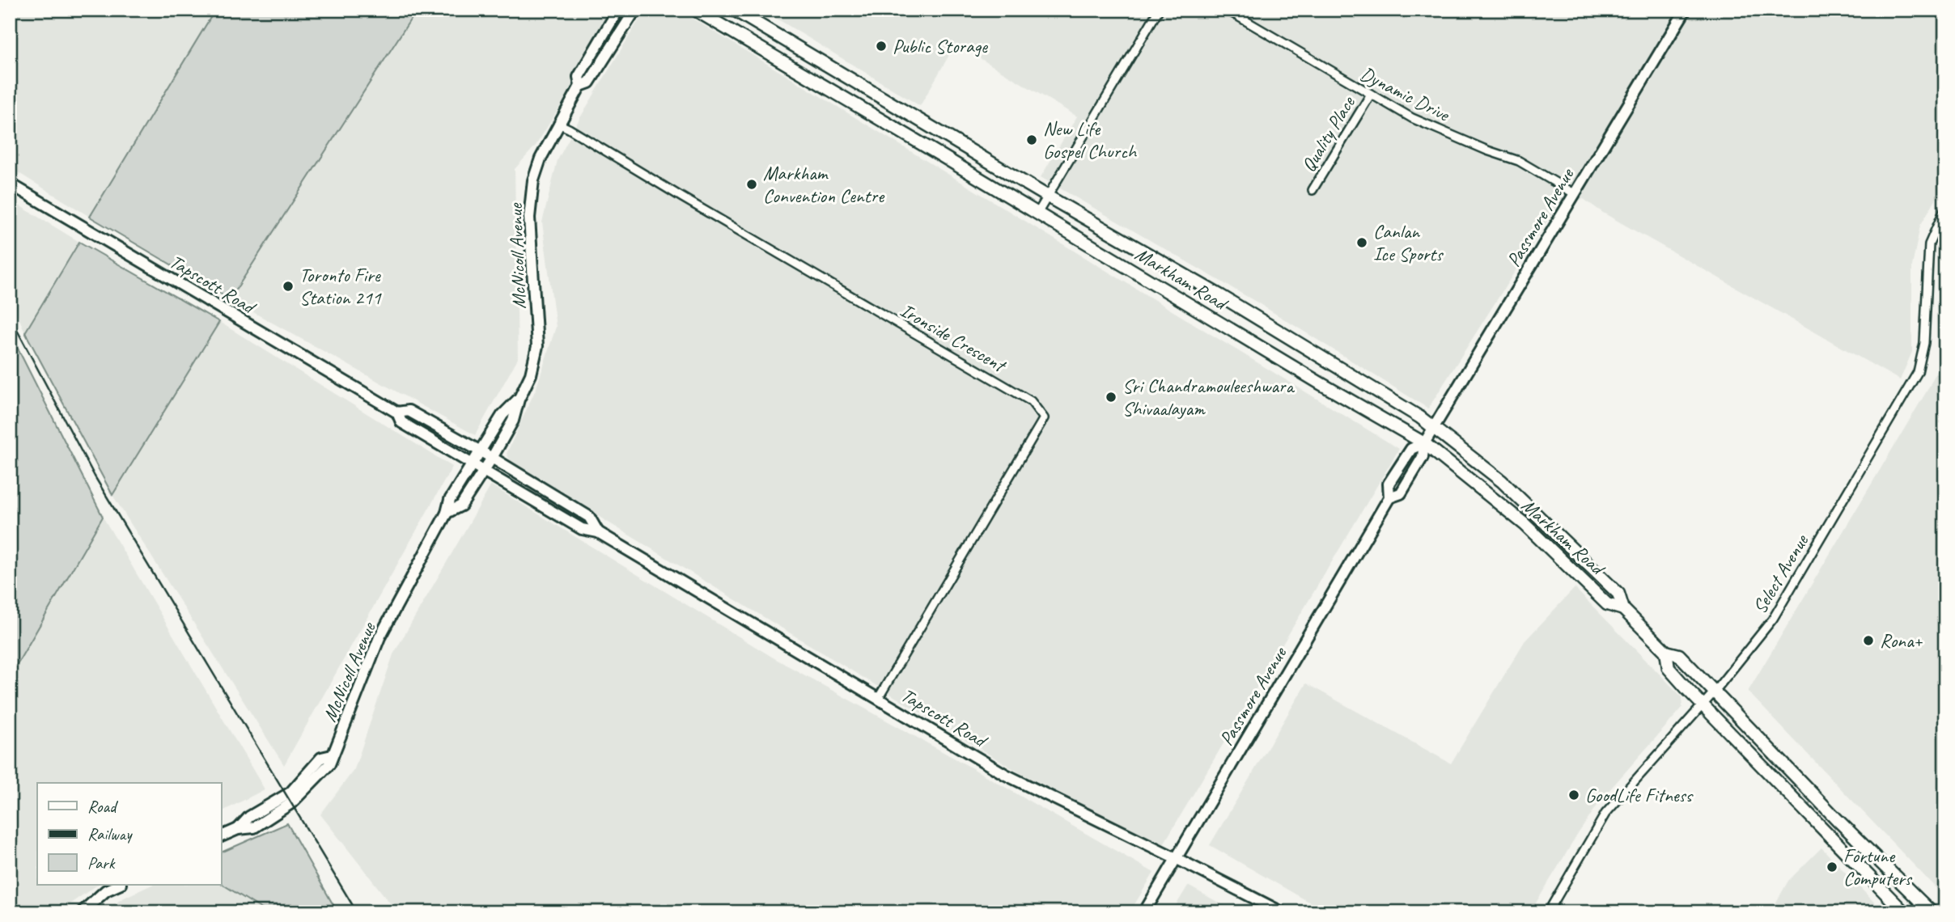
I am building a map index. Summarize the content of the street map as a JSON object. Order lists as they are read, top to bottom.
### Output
{
  "streets": {
    "main road": ["Markham Road"],
    "street": [
      "Dynamic Drive",
      "Quality Place",
      "Passmore Avenue",
      "McNicoll Avenue",
      "Tapscott Road",
      "Ironside Crescent",
      "Select Avenue"
    ]
  },
  "crossings": [
    ["Dynamic Drive", "Quality Place"],
    ["Dynamic Drive", "Passmore Avenue"],
    ["Passmore Avenue", "Markham Road"],
    ["Passmore Avenue", "Tapscott Road"],
    ["McNicoll Avenue", "Tapscott Road"],
    ["McNicoll Avenue", "Ironside Crescent"],
    ["Markham Road", "Select Avenue"],
    ["Tapscott Road", "Ironside Crescent"]
  ],
  "places": [
    "Public Storage",
    "New Life Gospel Church",
    "Markham Convention Centre",
    "Canlan Ice Sports",
    "Toronto Fire Station 211",
    "Sri Chandramouleeshwara Shivaalayam",
    "Rona+",
    "GoodLife Fitness",
    "Fortune Computers"
  ],
  "legend": ["Road", "Railway", "Park"]
}
